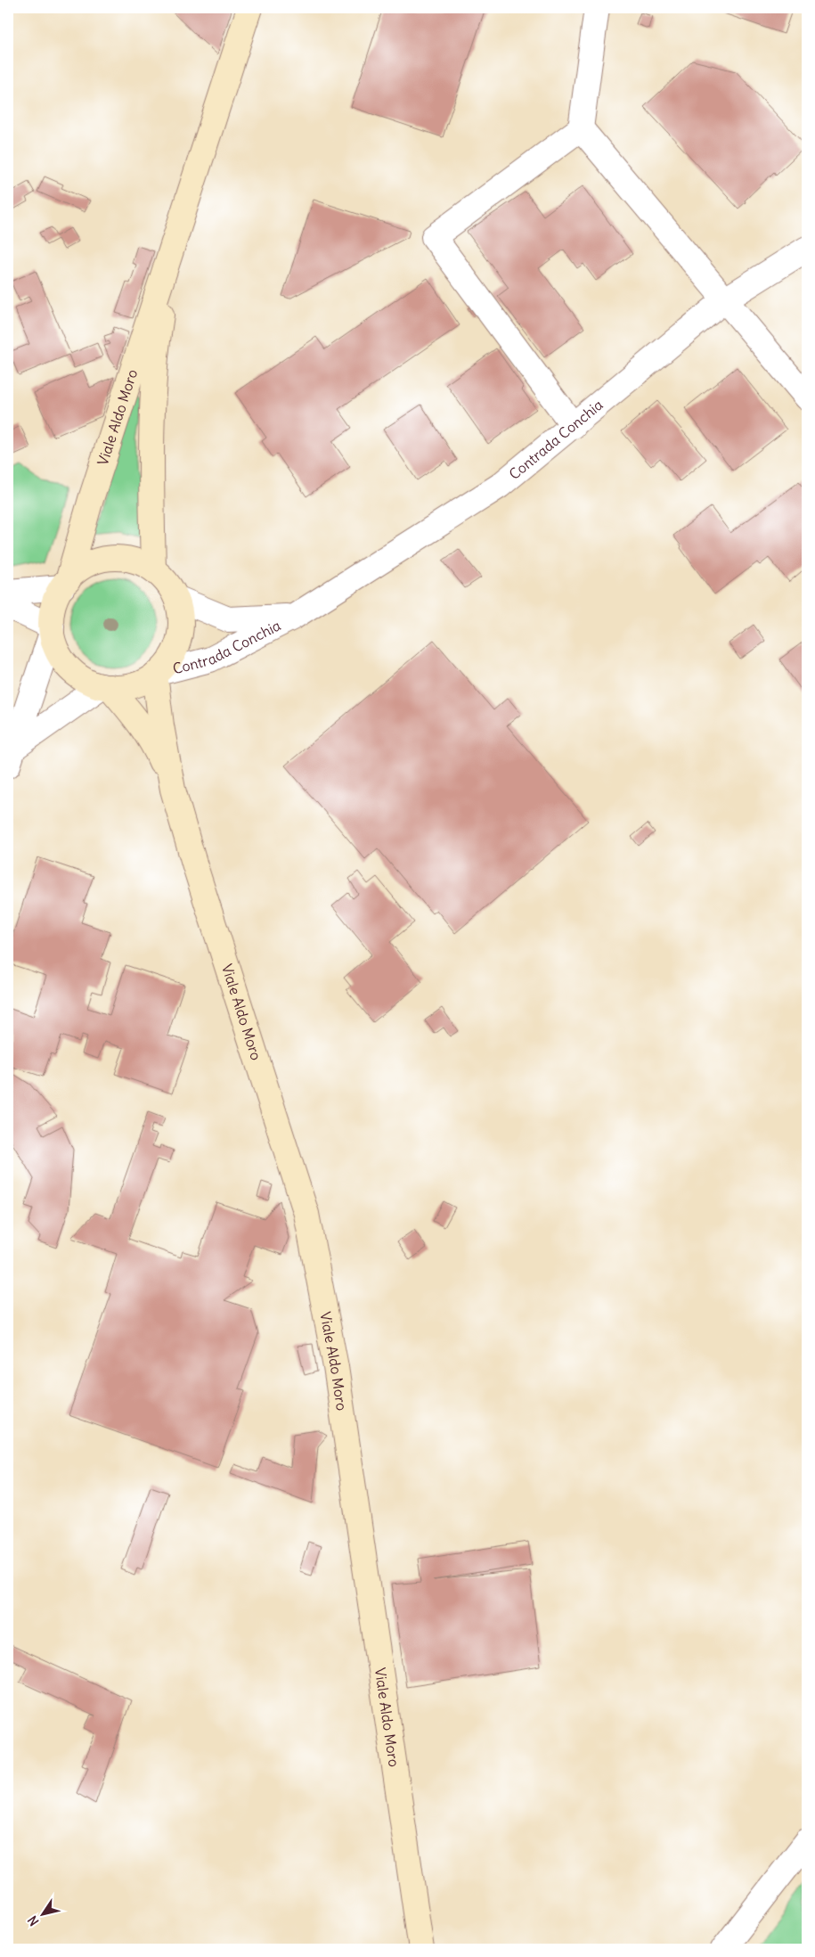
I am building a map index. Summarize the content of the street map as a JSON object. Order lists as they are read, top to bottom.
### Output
{
  "streets": {
    "main road": ["Viale Aldo Moro"],
    "street": ["Contrada Conchia"]
  },
  "crossings": [
    ["Viale Aldo Moro", "Contrada Conchia"]
  ],
  "north": "bottom left"
}
